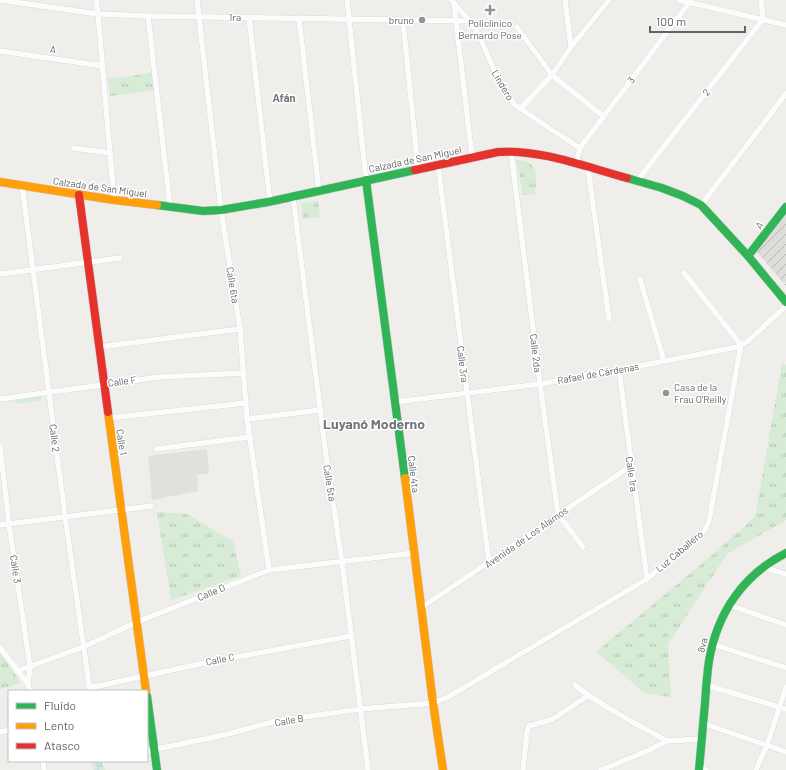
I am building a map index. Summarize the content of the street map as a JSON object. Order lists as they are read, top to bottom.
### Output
{
  "streets": {
    "main road": [
      "A",
      "Calzada de San Miguel",
      "Calle 1",
      "Calle 4ta",
      "8va"
    ],
    "street": [
      "1ra",
      "3",
      "Lindero",
      "2",
      "Calle 6ta",
      "Calle 2da",
      "Calle 3ra",
      "Rafael de Cárdenas",
      "Calle F",
      "Calle 2",
      "Calle 1ra",
      "Calle 5ta",
      "Avenida de Los Alamos",
      "Luz Caballero",
      "Calle 3",
      "Calle D",
      "Calle C",
      "Calle B"
    ]
  },
  "crossings": [
    ["1ra", "Lindero"],
    ["1ra", "Calle 6ta"],
    ["A", "Calzada de San Miguel"],
    ["3", "Lindero"],
    ["3", "Calzada de San Miguel"],
    ["2", "Calzada de San Miguel"],
    ["Calzada de San Miguel", "Calle 6ta"],
    ["Calzada de San Miguel", "Calle 2da"],
    ["Calzada de San Miguel", "Calle 3ra"],
    ["Calzada de San Miguel", "Calle 2"],
    ["Calzada de San Miguel", "Calle 1"],
    ["Calzada de San Miguel", "Calle 4ta"],
    ["Calzada de San Miguel", "Calle 5ta"],
    ["Calle 6ta", "Calle F"],
    ["Calle 6ta", "Calle D"],
    ["Calle 2da", "Rafael de Cárdenas"],
    ["Calle 2da", "Avenida de Los Alamos"],
    ["Calle 3ra", "Rafael de Cárdenas"],
    ["Calle 3ra", "Avenida de Los Alamos"],
    ["Rafael de Cárdenas", "Calle 4ta"],
    ["Rafael de Cárdenas", "Calle 1ra"],
    ["Rafael de Cárdenas", "Luz Caballero"],
    ["Calle F", "Calle 2"],
    ["Calle F", "Calle 1"],
    ["Calle 2", "Calle D"],
    ["Calle 2", "Calle C"],
    ["Calle 1", "Calle D"],
    ["Calle 1", "Calle C"],
    ["Calle 4ta", "Avenida de Los Alamos"],
    ["Calle 4ta", "Luz Caballero"],
    ["Calle 4ta", "Calle D"],
    ["Calle 4ta", "Calle B"],
    ["Calle 1ra", "Avenida de Los Alamos"],
    ["Calle 1ra", "Luz Caballero"],
    ["Calle 5ta", "Calle D"],
    ["Calle 5ta", "Calle C"],
    ["Calle 5ta", "Calle B"],
    ["Luz Caballero", "Calle B"],
    ["Calle 3", "Calle D"]
  ],
  "districts": ["Afán", "Luyanó Moderno"],
  "places": {
    "health": ["Policlínico Bernardo Pose"],
    "other": ["bruno", "Casa de la Frau O'Reilly"]
  },
  "legend": ["Fluido", "Lento", "Atasco"],
  "scale_bar": "100 m"
}
